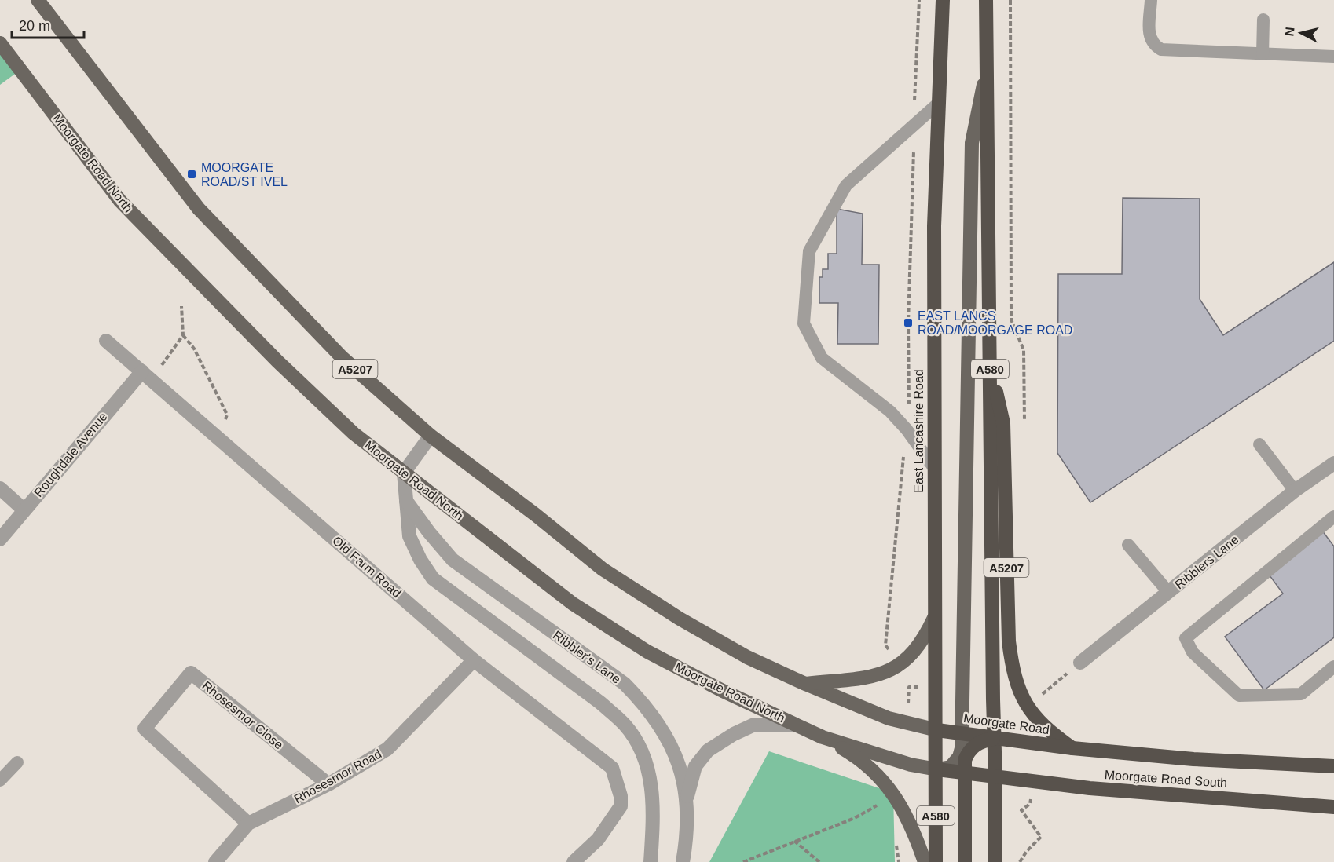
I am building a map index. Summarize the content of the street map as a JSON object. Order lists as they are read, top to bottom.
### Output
{
  "streets": {
    "highway": [
      "A5207",
      "A580",
      "East Lancashire Road",
      "Moorgate Road",
      "Moorgate Road South"
    ],
    "main road": ["Moorgate Road North"],
    "street": [
      "Roughdale Avenue",
      "Ribblers Lane",
      "Old Farm Road",
      "Ribbler's Lane",
      "Rhosesmor Close",
      "Rhosesmor Road"
    ]
  },
  "crossings": [
    ["Moorgate Road North", "East Lancashire Road"],
    ["A5207", "A580"],
    ["A5207", "East Lancashire Road"],
    ["A5207", "Moorgate Road"],
    ["A5207", "Moorgate Road South"],
    ["A580", "Moorgate Road"],
    ["A580", "Moorgate Road South"],
    ["East Lancashire Road", "Moorgate Road"],
    ["Roughdale Avenue", "Old Farm Road"],
    ["Old Farm Road", "Rhosesmor Road"],
    ["Rhosesmor Close", "Rhosesmor Road"],
    ["Moorgate Road", "Moorgate Road South"]
  ],
  "places": {
    "transit": ["MOORGATE ROAD/ST IVEL", "EAST LANCS ROAD/MOORGAGE ROAD"]
  },
  "scale_bar": "20 m",
  "north": "left"
}
